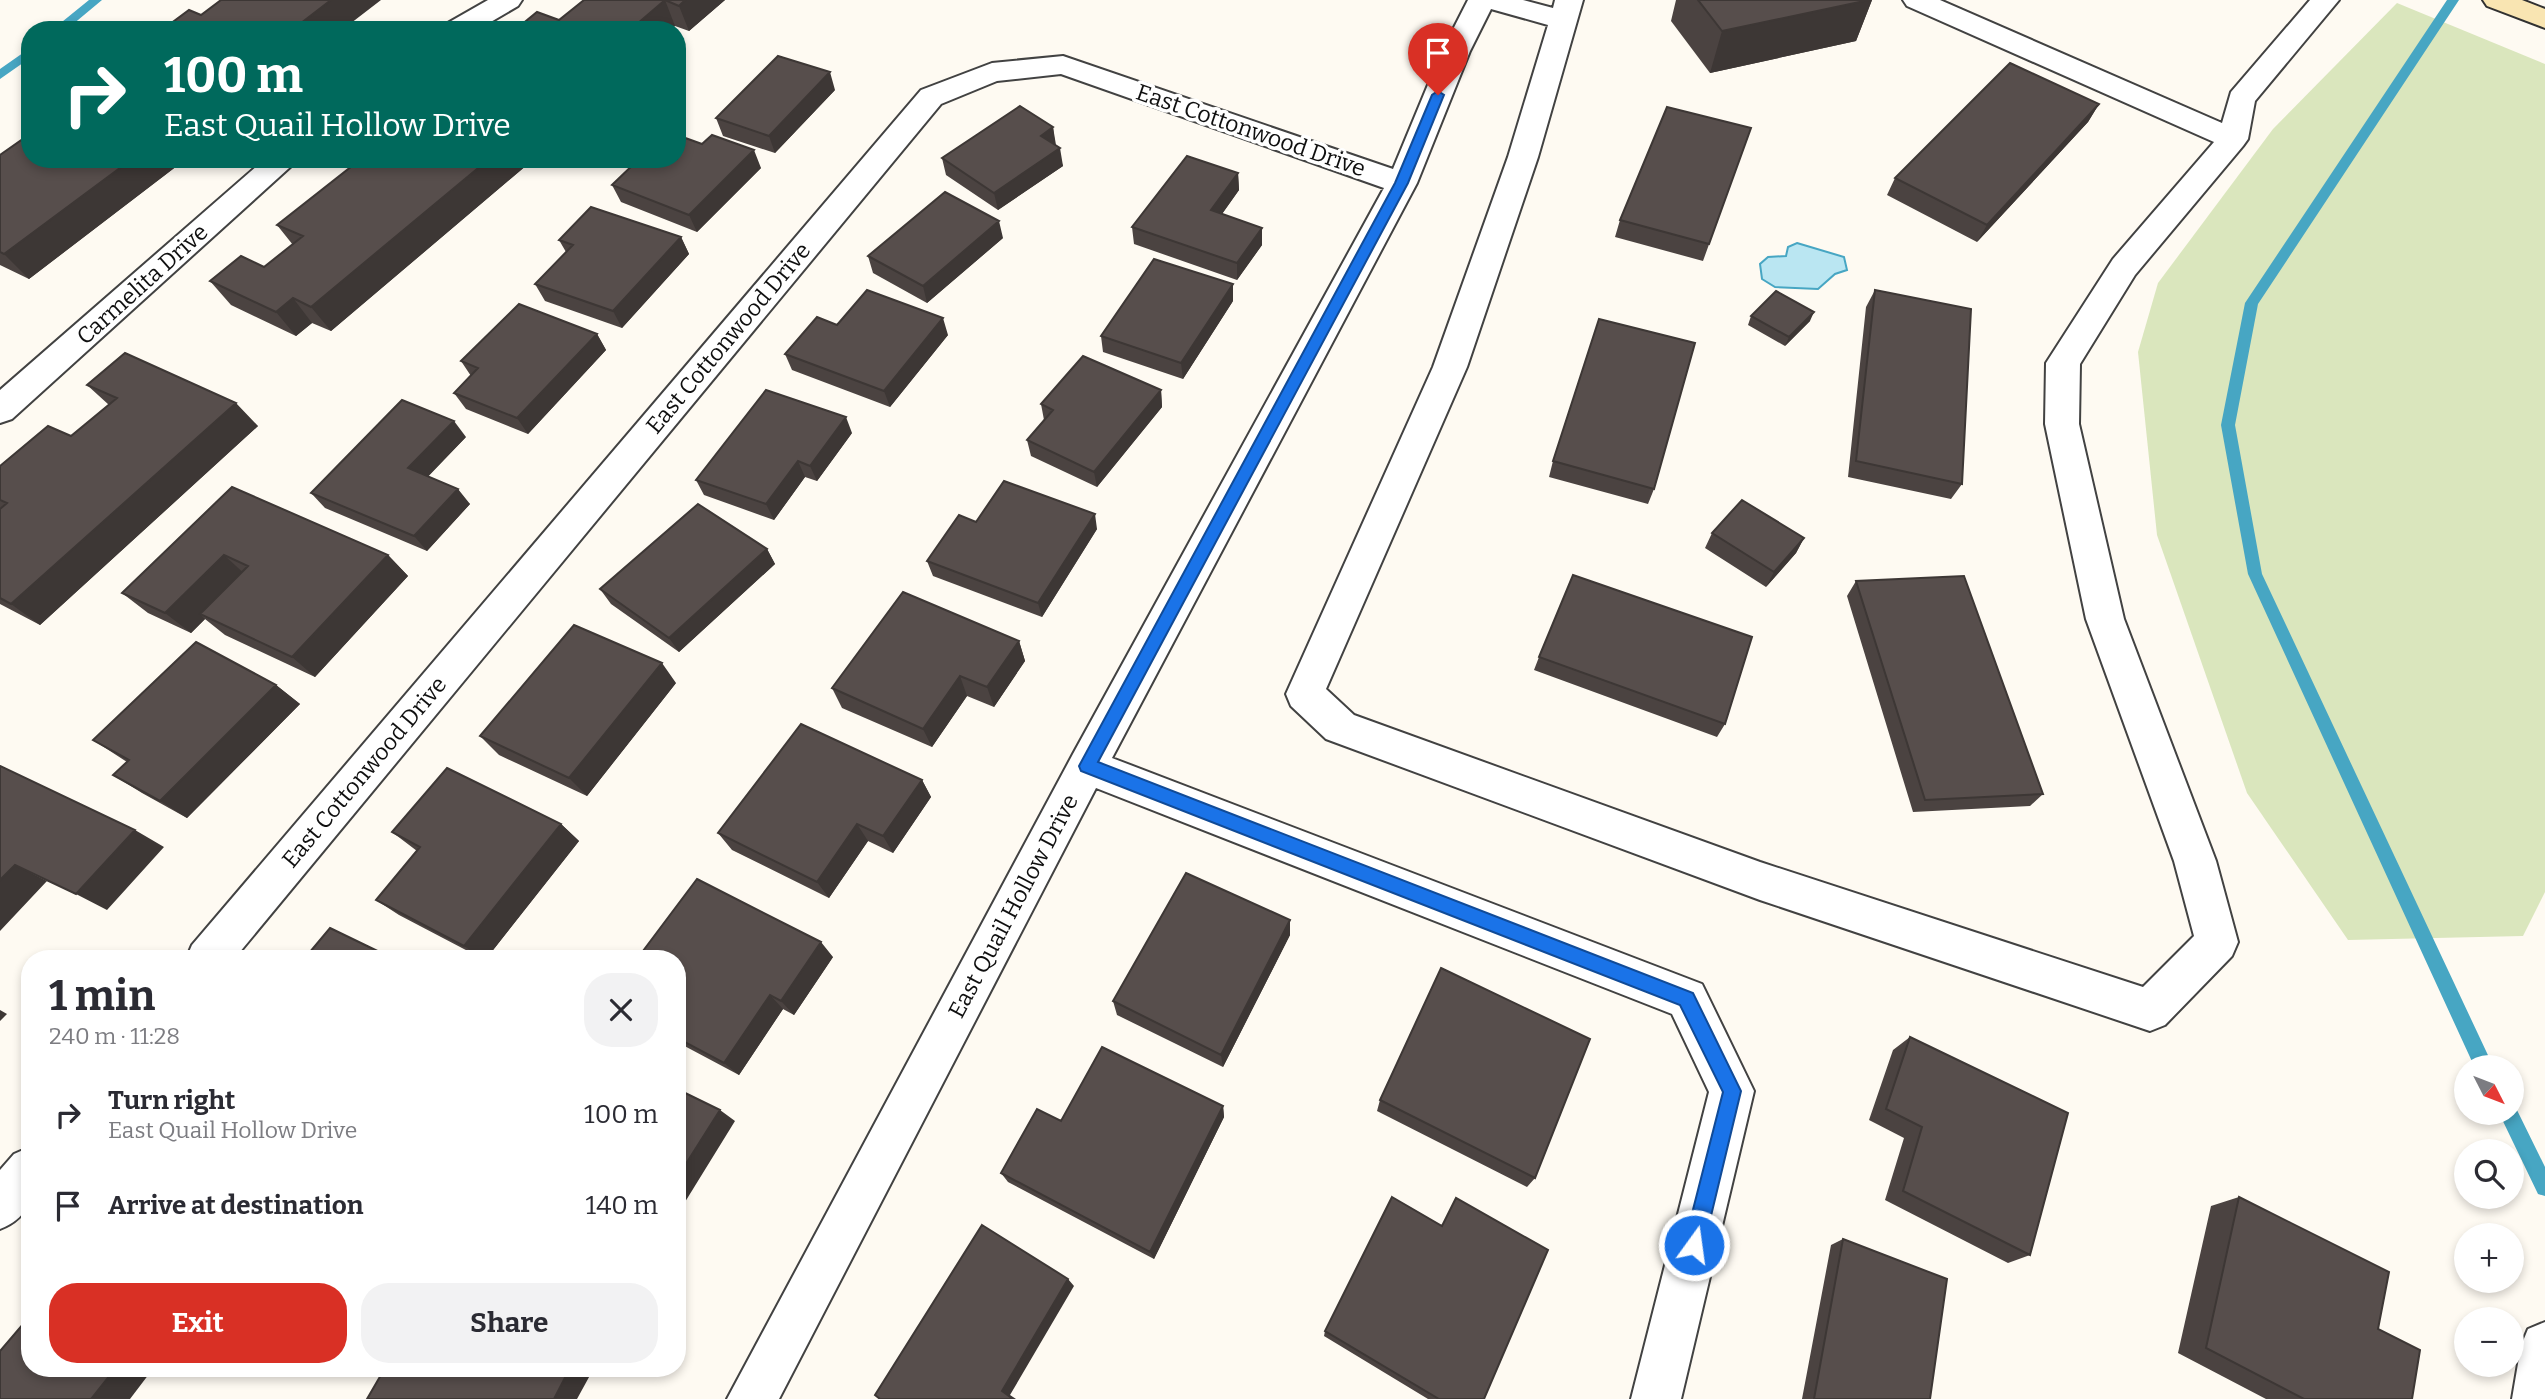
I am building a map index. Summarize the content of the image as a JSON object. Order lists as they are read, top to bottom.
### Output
{
  "streets": {
    "street": ["East Cottonwood Drive", "Carmelita Drive", "East Quail Hollow Drive"]
  },
  "crossings": [
    ["East Cottonwood Drive", "East Quail Hollow Drive"]
  ],
  "north": "bottom right",
  "page": {
    "turn": ["100 m", "East Quail Hollow Drive"],
    "heading": ["1 min", "240 m · 11:28"],
    "map_buttons": ["+", "−"],
    "list": [
      {
        "name": "Turn right",
        "note": "East Quail Hollow Drive",
        "value": "100 m"
      },
      {
        "name": "Arrive at destination",
        "value": "140 m"
      }
    ],
    "buttons": ["Exit", "Share"]
  }
}
